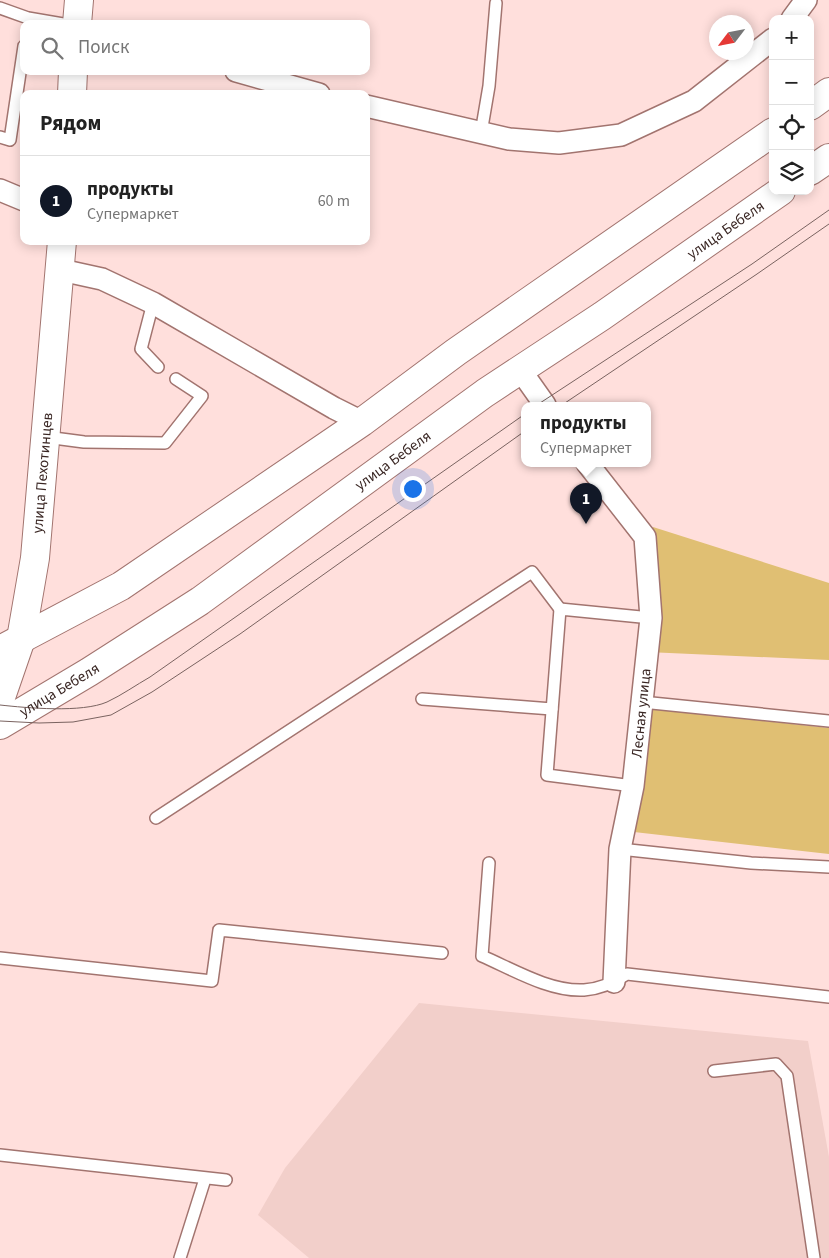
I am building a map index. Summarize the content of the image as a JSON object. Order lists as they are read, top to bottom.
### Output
{
  "streets": {
    "main road": ["улица Бебеля", "улица Пехотинцев"],
    "street": ["Лесная улица"]
  },
  "north": "bottom left",
  "page": {
    "map_buttons": ["+", "−"],
    "search": "Поиск",
    "heading": "Рядом",
    "list": [
      {
        "mark": "1",
        "name": "продукты",
        "note": "Супермаркет",
        "value": "60 m"
      }
    ],
    "popup": ["продукты", "Супермаркет"],
    "pins": "1"
  }
}
